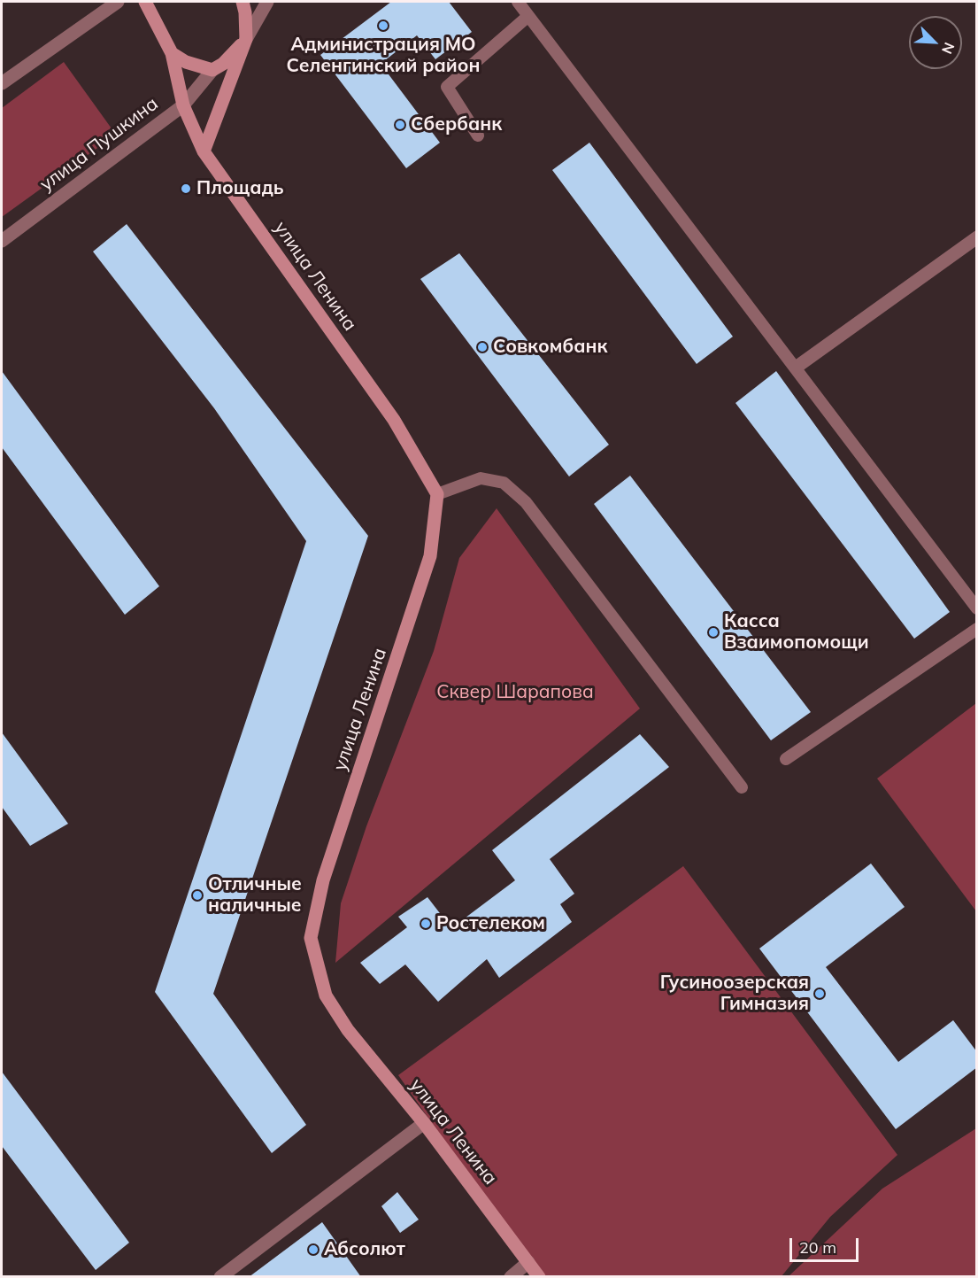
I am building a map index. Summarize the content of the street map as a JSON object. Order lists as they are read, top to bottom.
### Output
{
  "streets": {
    "street": ["улица Пушкина", "улица Ленина"]
  },
  "crossings": [
    ["улица Пушкина", "улица Ленина"]
  ],
  "parks": ["Сквер Шарапова"],
  "places": [
    "Администрация МО Селенгинский район",
    "Сбербанк",
    "Площадь",
    "Совкомбанк",
    "Касса Взаимопомощи",
    "Отличные наличные",
    "Ростелеком",
    "Гусиноозерская Гимназия",
    "Абсолют"
  ],
  "scale_bar": "20 m",
  "north": "bottom right"
}
